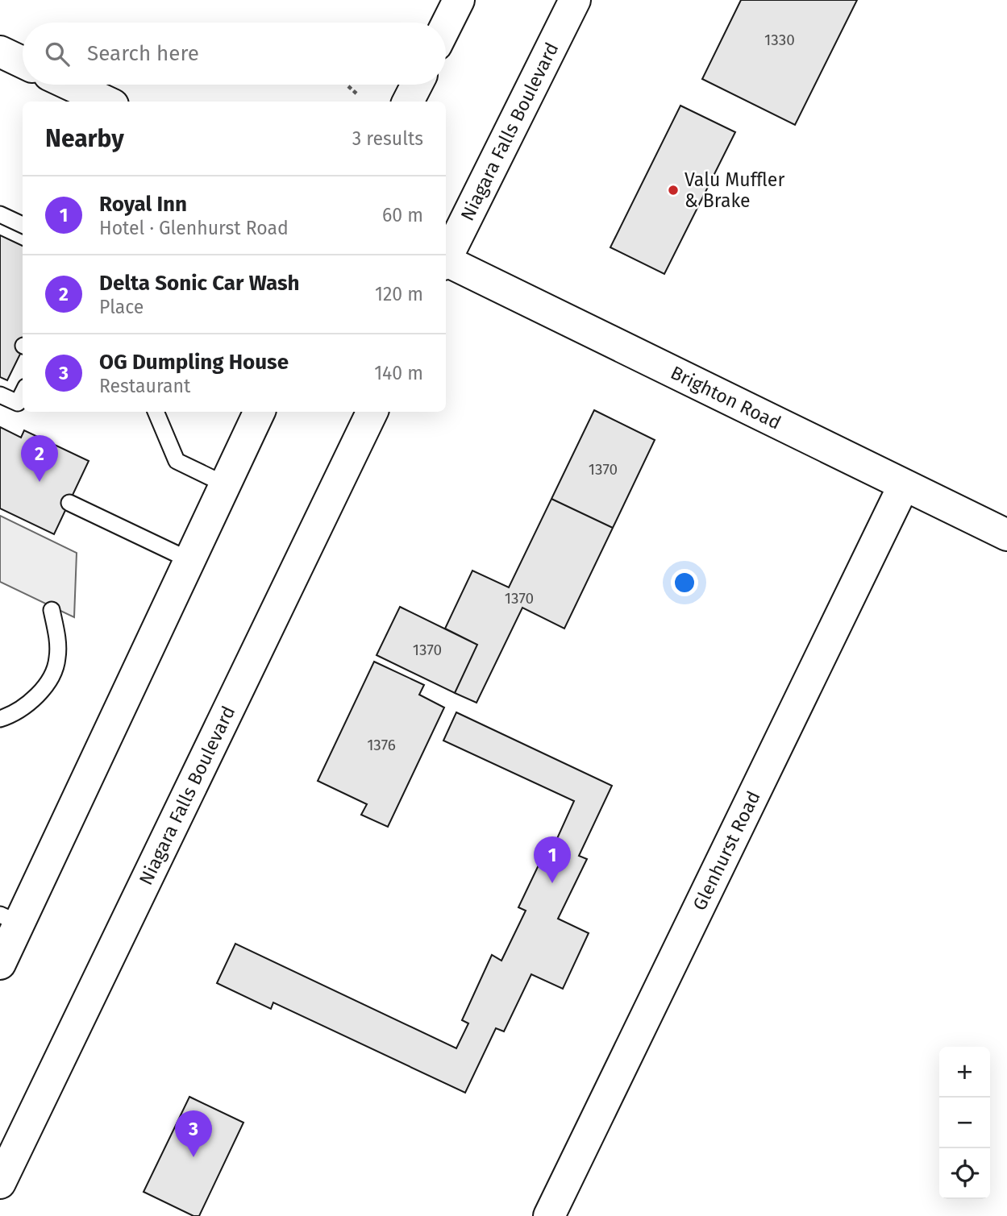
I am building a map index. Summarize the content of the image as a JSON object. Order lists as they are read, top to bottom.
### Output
{
  "streets": {
    "main road": ["Niagara Falls Boulevard", "Brighton Road", "Glenhurst Road"]
  },
  "crossings": [
    ["Brighton Road", "Glenhurst Road"]
  ],
  "places": ["Valu Muffler & Brake"],
  "house_numbers": [
    "1330",
    "1370",
    "1370",
    "1370",
    "1376"
  ],
  "page": {
    "search": "Search here",
    "heading": ["Nearby", "3 results"],
    "list": [
      {
        "mark": "1",
        "name": "Royal Inn",
        "note": "Hotel · Glenhurst Road",
        "value": "60 m"
      },
      {
        "mark": "2",
        "name": "Delta Sonic Car Wash",
        "note": "Place",
        "value": "120 m"
      },
      {
        "mark": "3",
        "name": "OG Dumpling House",
        "note": "Restaurant",
        "value": "140 m"
      }
    ],
    "pins": ["2", "1", "3"],
    "map_buttons": ["+", "−"]
  }
}
